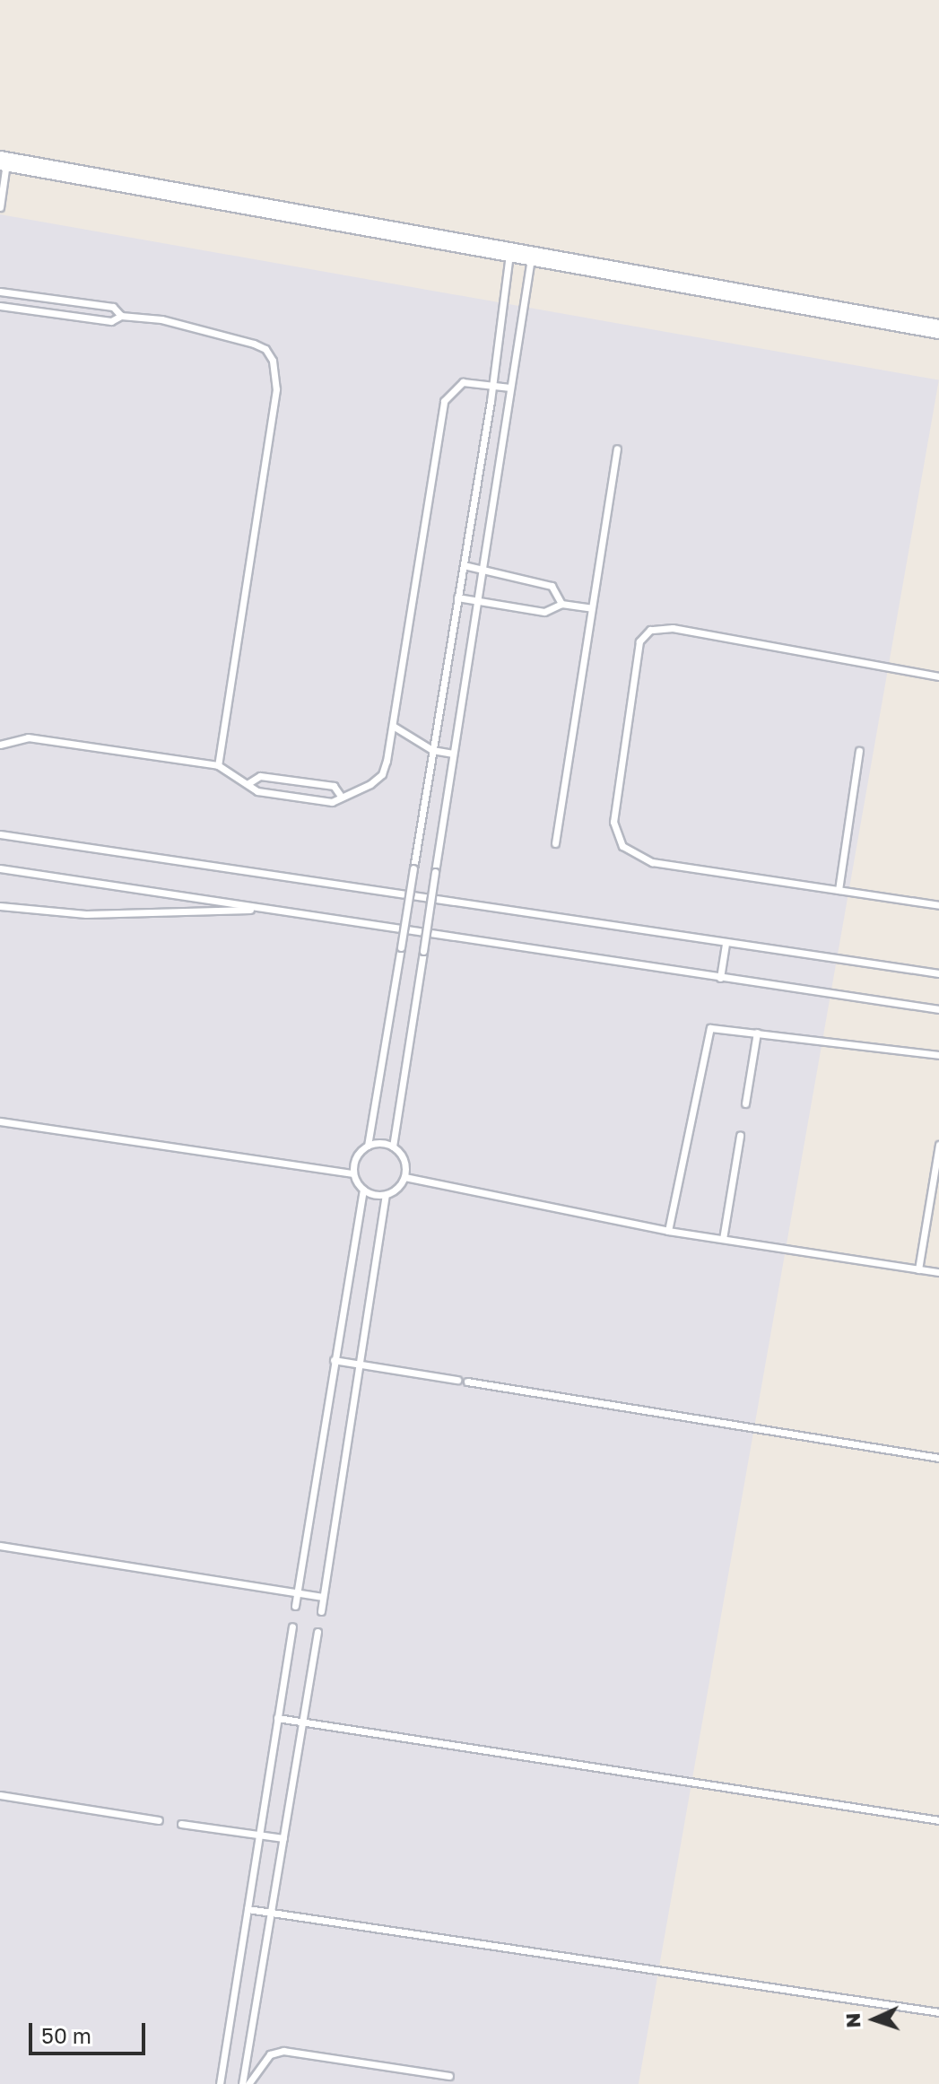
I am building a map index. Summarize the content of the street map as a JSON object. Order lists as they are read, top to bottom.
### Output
{
  "scale_bar": "50 m",
  "north": "left"
}
